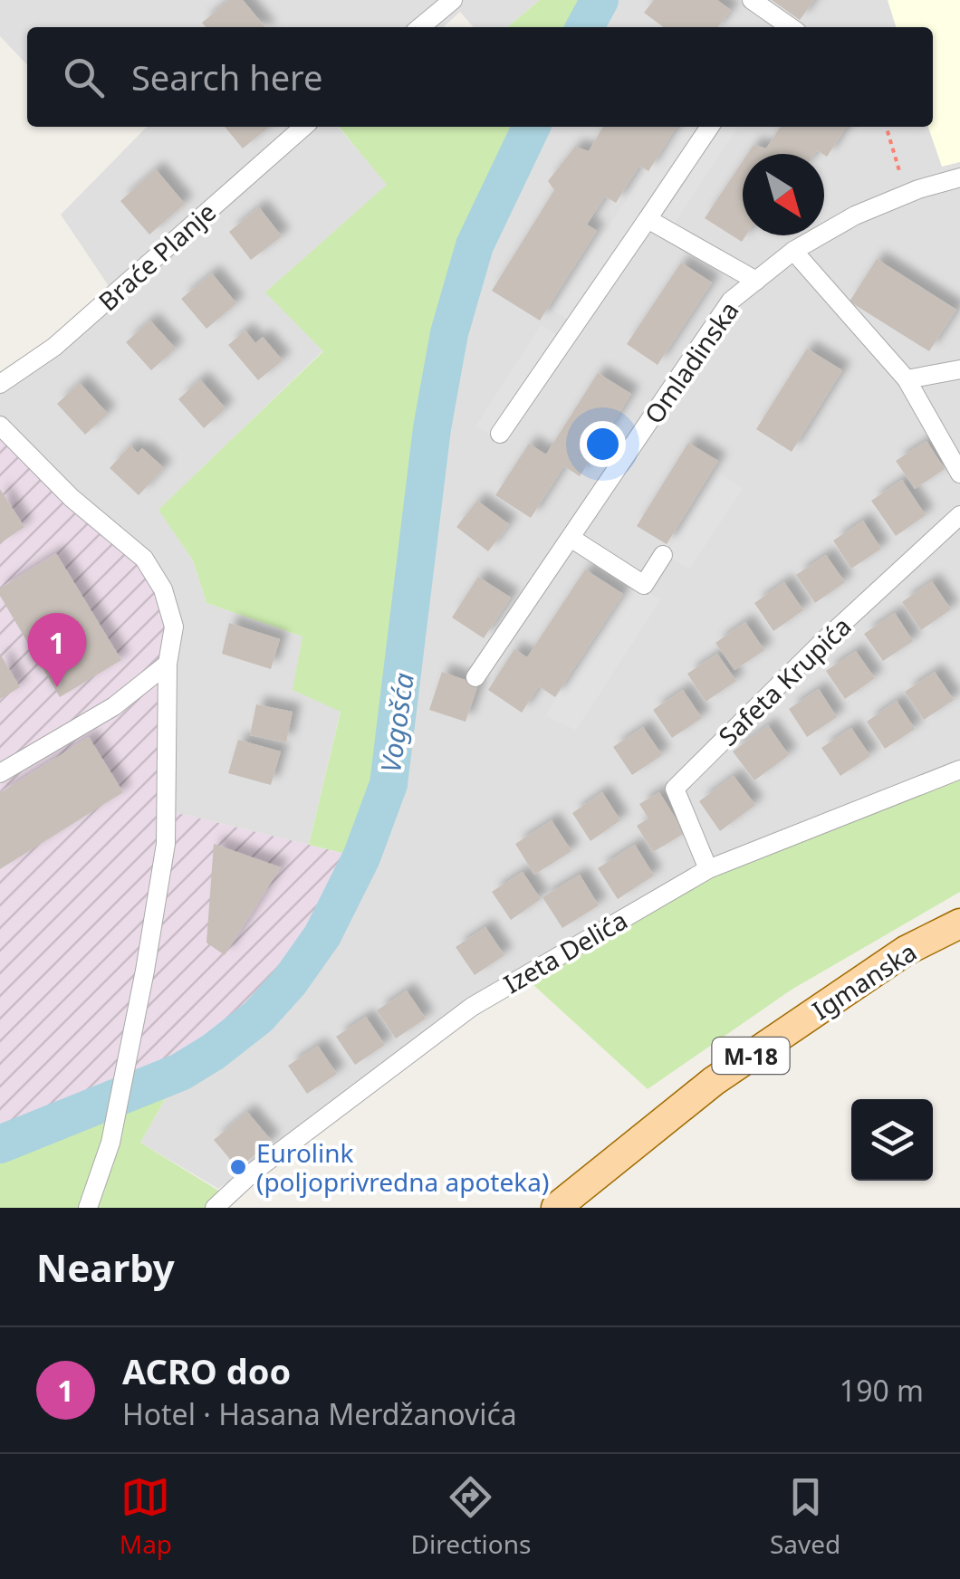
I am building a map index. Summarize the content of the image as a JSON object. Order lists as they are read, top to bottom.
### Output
{
  "streets": {
    "main road": ["Igmanska", "M-18"],
    "street": [
      "Braće Planje",
      "Omladinska",
      "Safeta Krupića",
      "Izeta Delića"
    ]
  },
  "crossings": [
    ["Safeta Krupića", "Izeta Delića"]
  ],
  "water": ["Vogošća"],
  "places": ["Eurolink (poljoprivredna apoteka)"],
  "north": "bottom right",
  "page": {
    "search": "Search here",
    "pins": "1",
    "heading": "Nearby",
    "list": [
      {
        "mark": "1",
        "name": "ACRO doo",
        "note": "Hotel · Hasana Merdžanovića",
        "value": "190 m"
      }
    ],
    "nav": ["Map", "Directions", "Saved"]
  }
}
